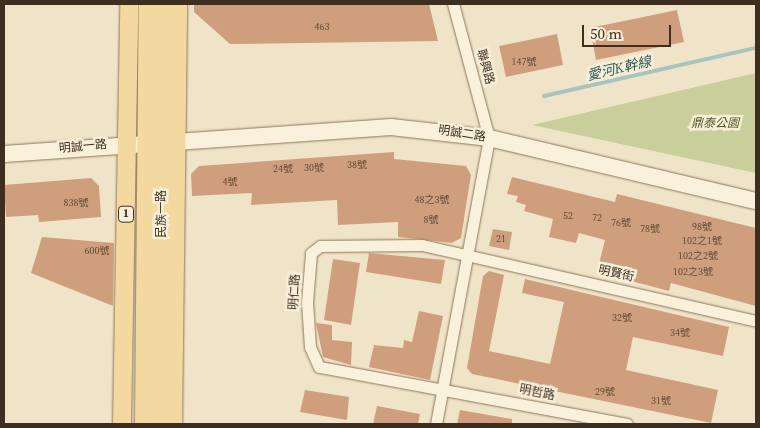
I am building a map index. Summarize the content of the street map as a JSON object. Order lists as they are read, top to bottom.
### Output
{
  "streets": {
    "main road": ["1", "民族一路"],
    "street": [
      "聯興路",
      "明誠二路",
      "明誠一路",
      "明賢街",
      "明仁路",
      "明哲路"
    ]
  },
  "crossings": [
    ["聯興路", "明誠二路"],
    ["明誠二路", "明誠一路"],
    ["明誠二路", "民族一路"],
    ["明誠一路", "1"],
    ["明誠一路", "民族一路"],
    ["明賢街", "明仁路"],
    ["明仁路", "明哲路"]
  ],
  "water": ["愛河K幹線"],
  "parks": ["鼎泰公園"],
  "house_numbers": [
    "463",
    "147號",
    "38號",
    "30號",
    "24號",
    "4號",
    "48之3號",
    "838號",
    "52",
    "72",
    "8號",
    "76號",
    "98號",
    "78號",
    "21",
    "102之1號",
    "600號",
    "102之2號",
    "102之3號",
    "32號",
    "34號",
    "29號",
    "31號"
  ],
  "scale_bar": "50 m"
}
